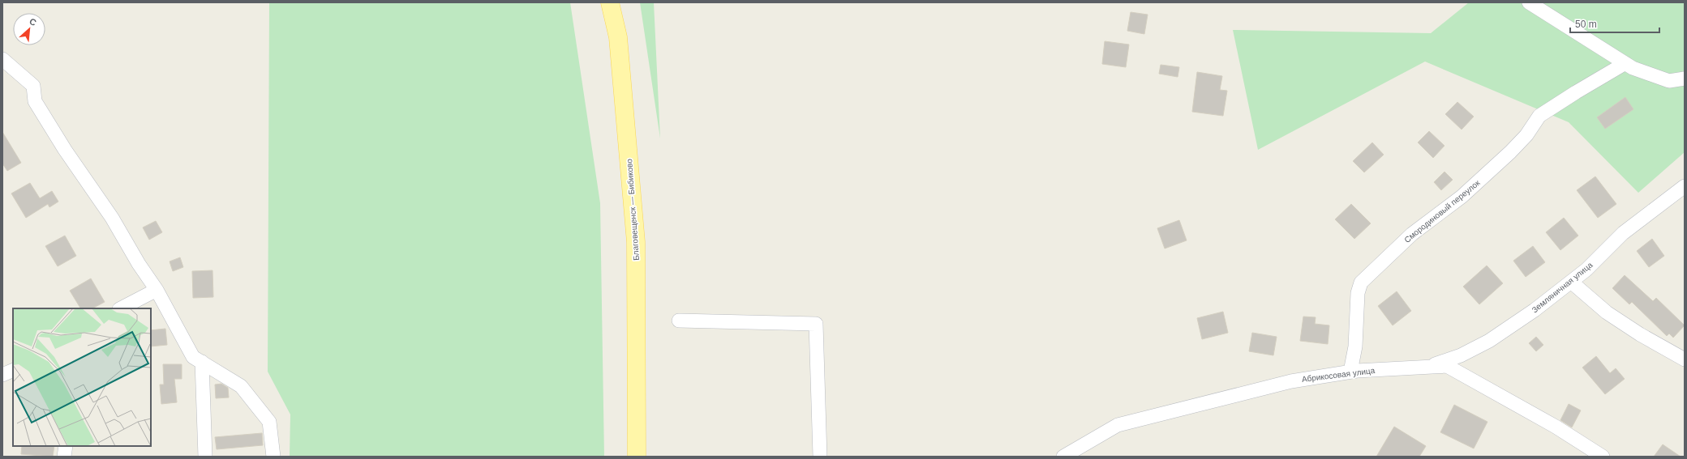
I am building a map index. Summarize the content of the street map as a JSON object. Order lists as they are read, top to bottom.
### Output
{
  "streets": {
    "main road": ["Благовещенск — Бибиково"],
    "street": ["Смородиновый переулок", "Земляничная улица", "Абрикосовая улица"]
  },
  "crossings": [
    ["Смородиновый переулок", "Абрикосовая улица"],
    ["Земляничная улица", "Абрикосовая улица"]
  ],
  "scale_bar": "50 m",
  "north": "top right"
}
